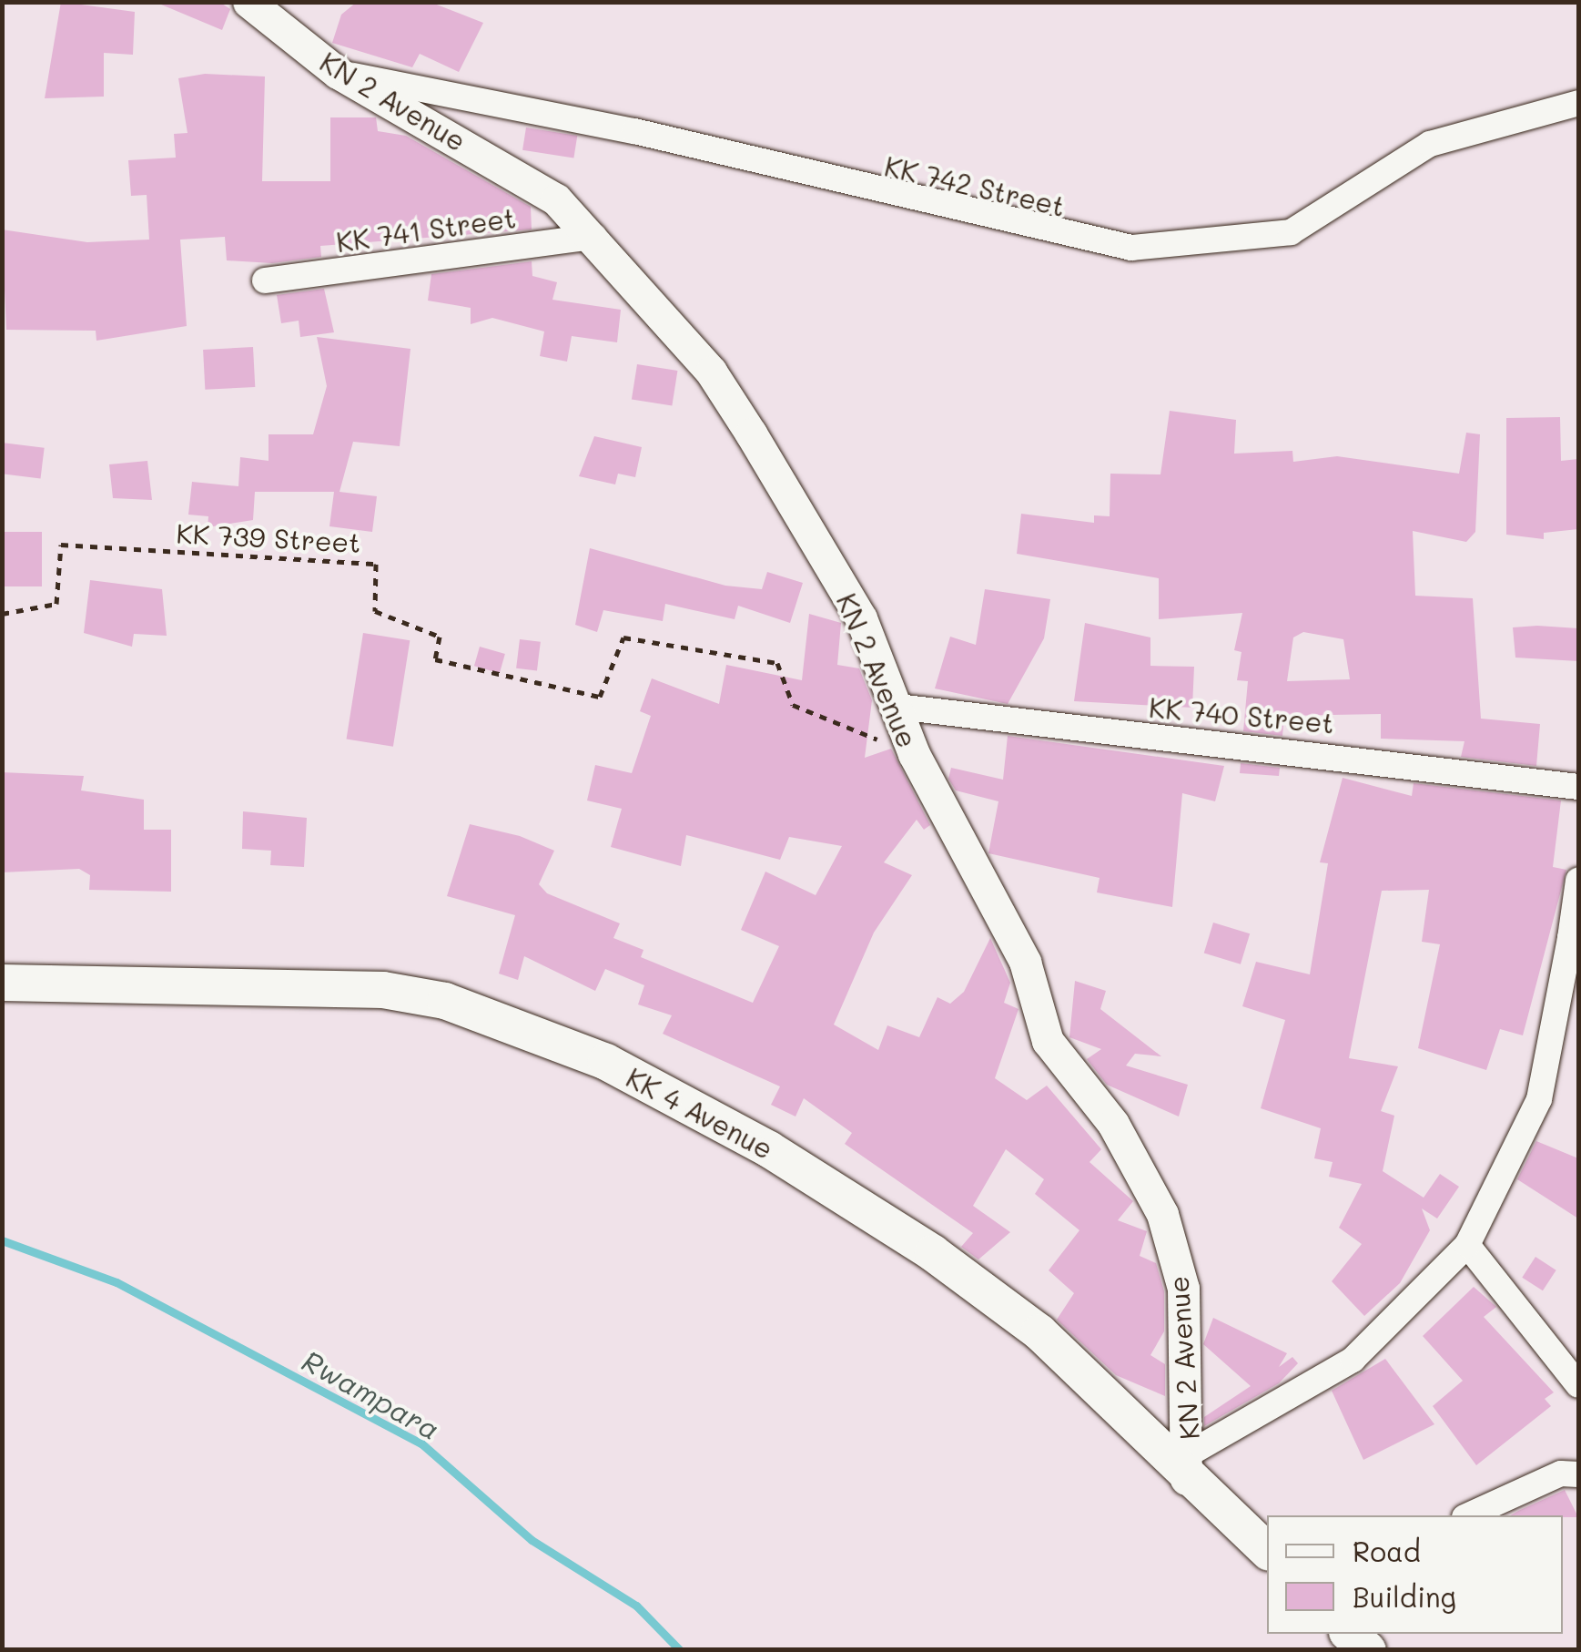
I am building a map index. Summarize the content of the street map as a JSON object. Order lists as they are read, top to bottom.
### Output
{
  "streets": {
    "main road": ["KK 4 Avenue"],
    "street": [
      "KN 2 Avenue",
      "KK 742 Street",
      "KK 741 Street",
      "KK 740 Street"
    ],
    "path": ["KK 739 Street"]
  },
  "crossings": [
    ["KN 2 Avenue", "KK 742 Street"],
    ["KN 2 Avenue", "KK 741 Street"],
    ["KN 2 Avenue", "KK 739 Street"],
    ["KN 2 Avenue", "KK 740 Street"],
    ["KN 2 Avenue", "KK 4 Avenue"]
  ],
  "water": ["Rwampara"],
  "legend": ["Road", "Building"]
}
